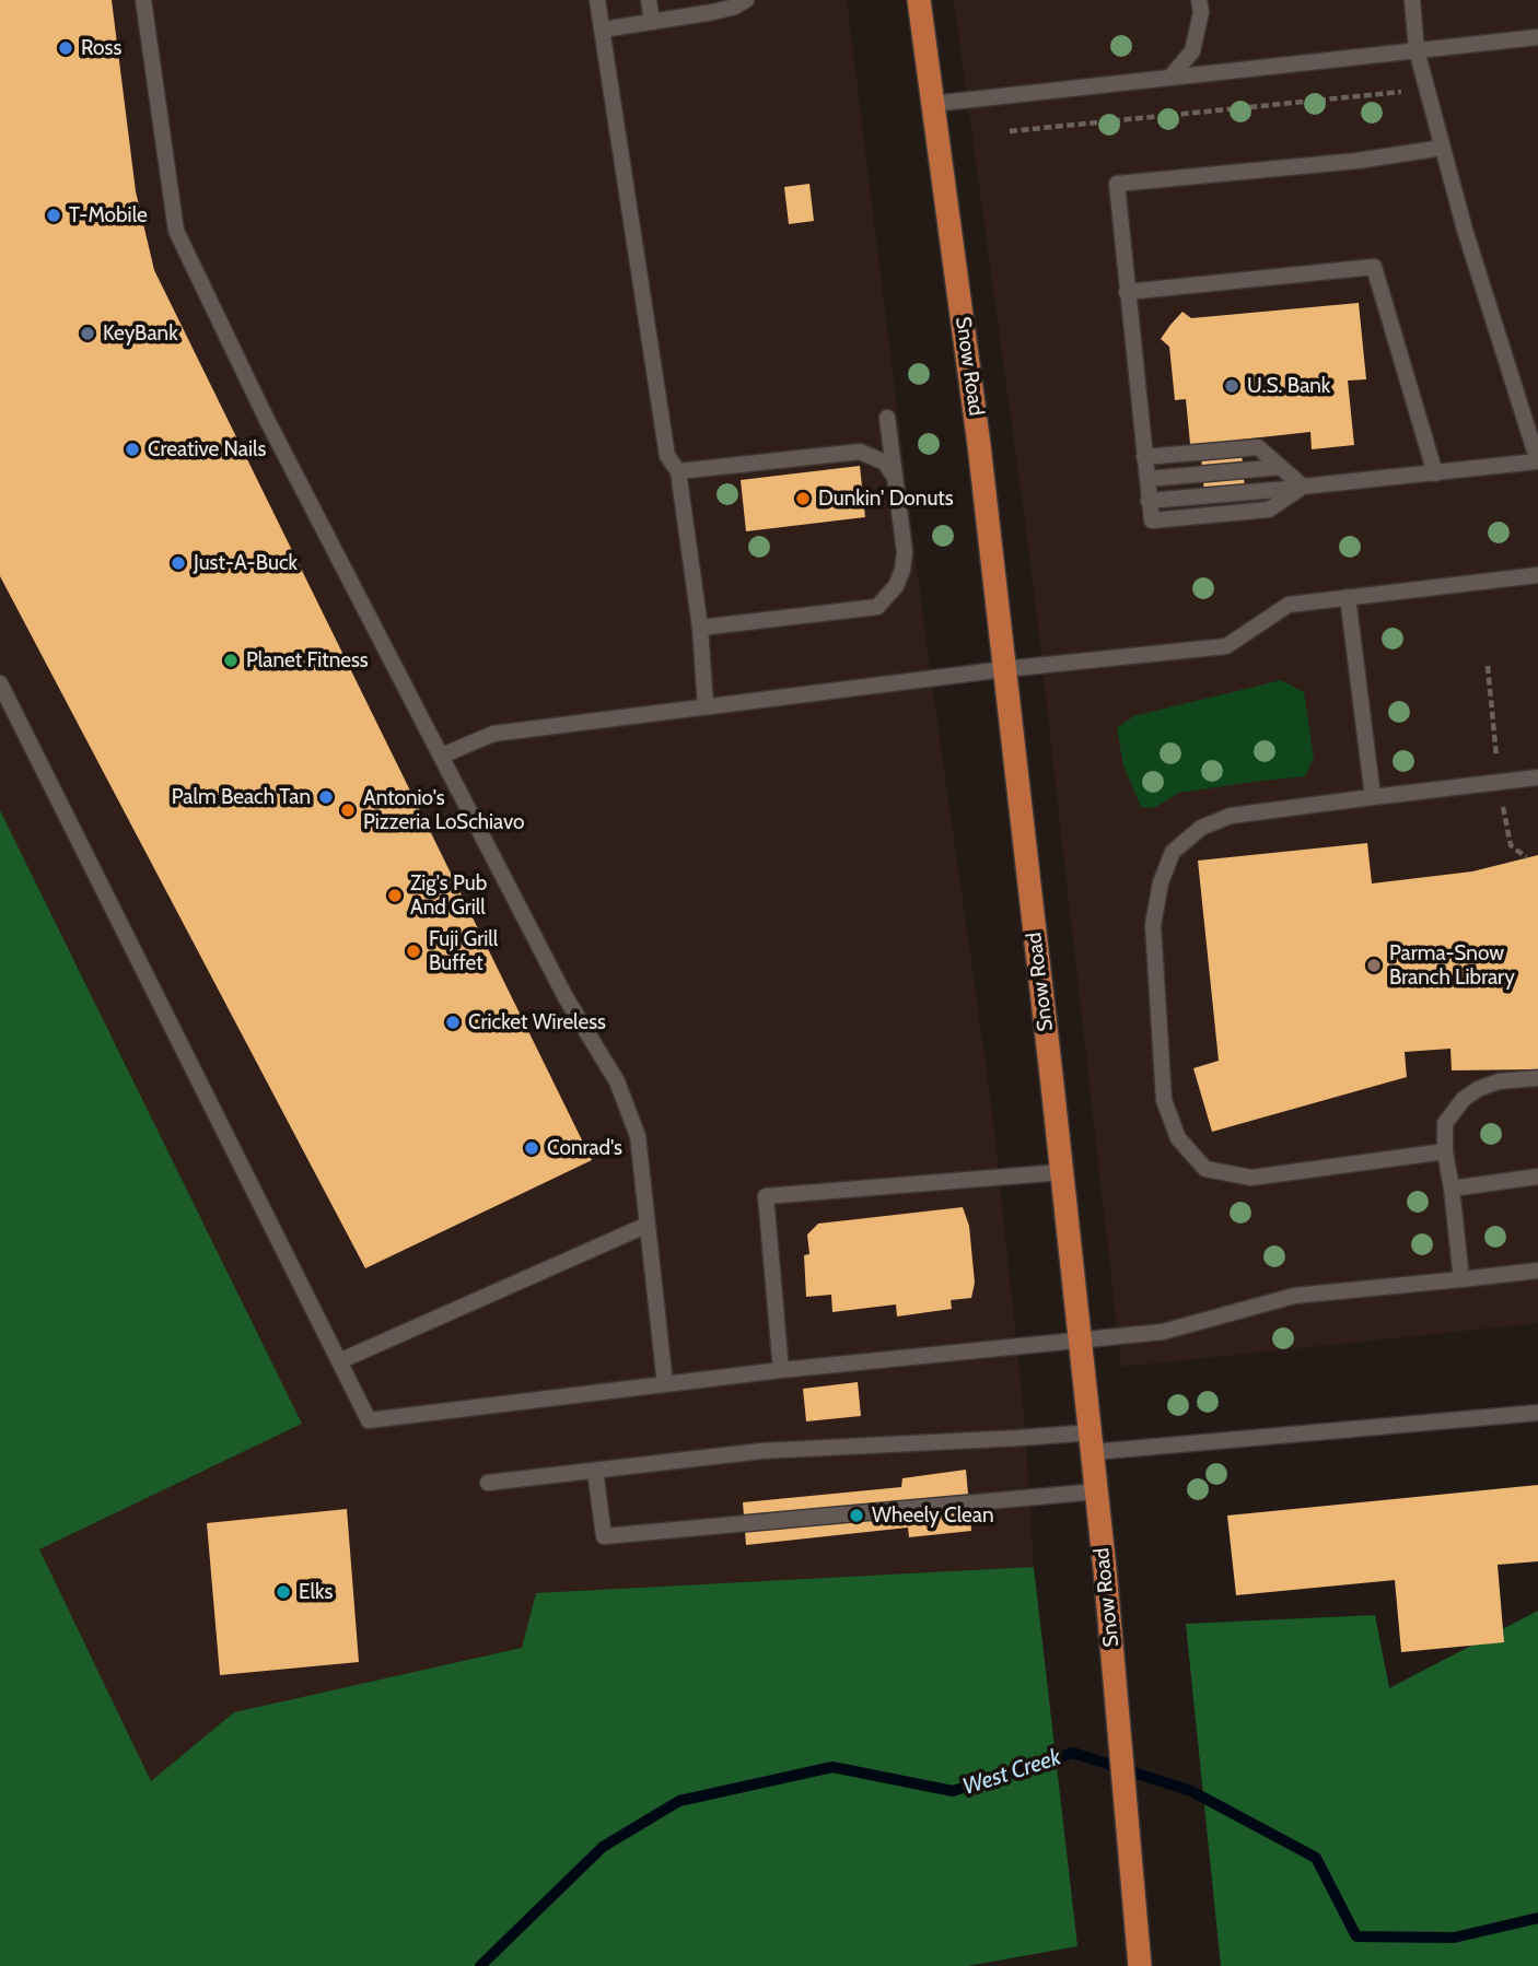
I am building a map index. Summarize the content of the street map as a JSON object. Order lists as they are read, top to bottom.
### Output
{
  "streets": {
    "main road": ["Snow Road"]
  },
  "water": ["West Creek"],
  "places": [
    "Ross",
    "T-Mobile",
    "KeyBank",
    "U.S. Bank",
    "Creative Nails",
    "Dunkin' Donuts",
    "Just-A-Buck",
    "Planet Fitness",
    "Palm Beach Tan",
    "Antonio's Pizzeria LoSchiavo",
    "Zig's Pub And Grill",
    "Fuji Grill Buffet",
    "Parma-Snow Branch Library",
    "Cricket Wireless",
    "Conrad's",
    "Wheely Clean",
    "Elks"
  ]
}
